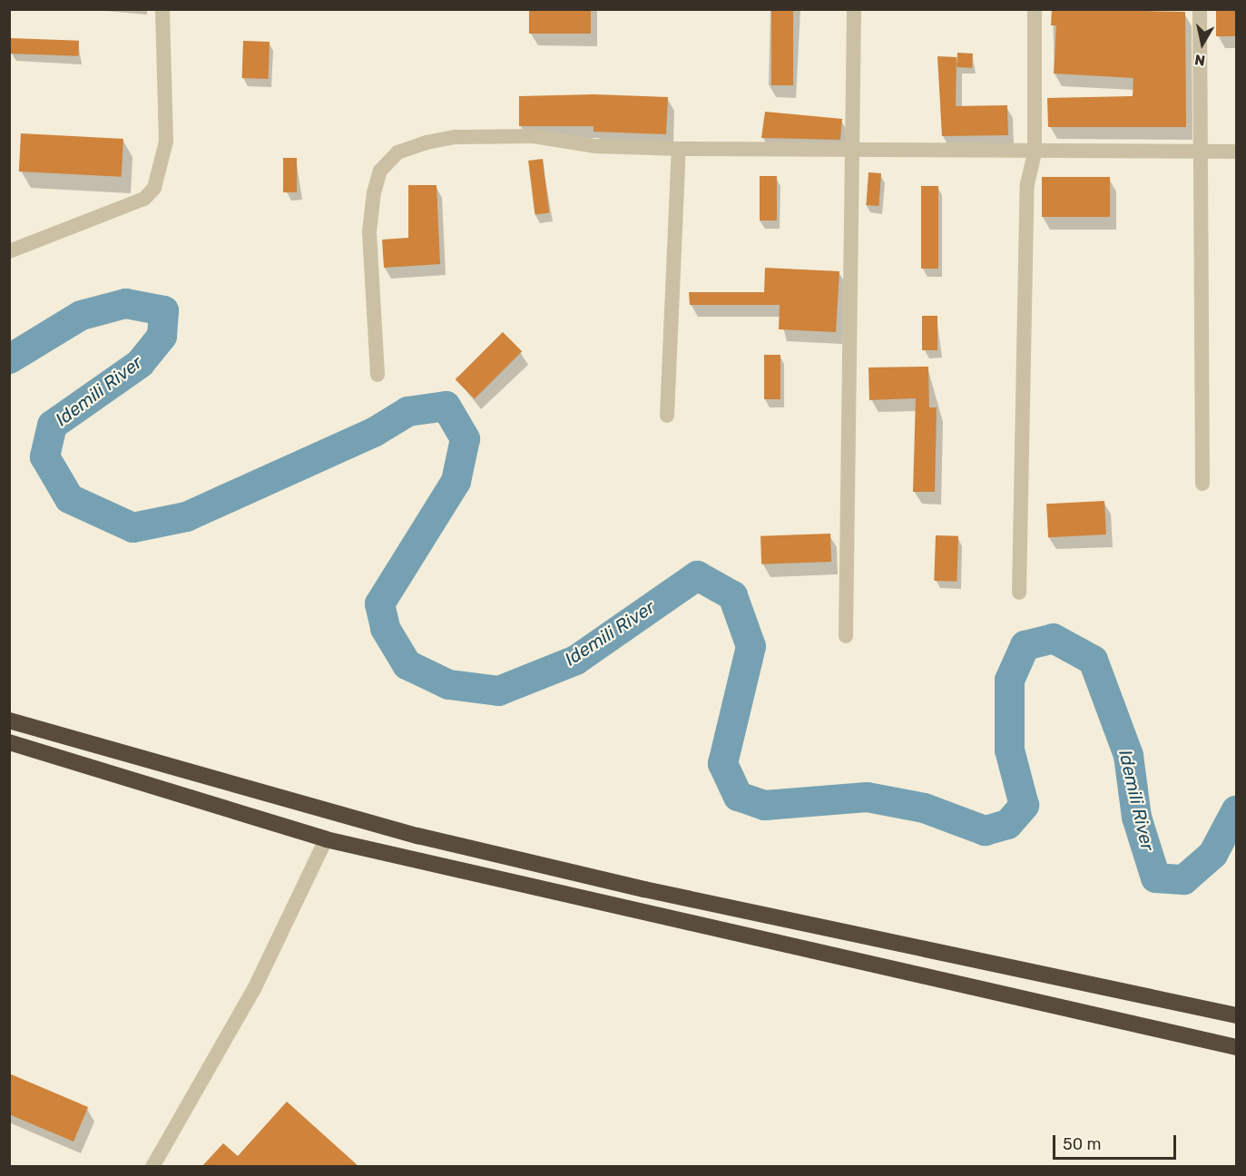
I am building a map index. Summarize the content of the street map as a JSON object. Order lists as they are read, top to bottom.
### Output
{
  "water": ["Idemili River"],
  "scale_bar": "50 m",
  "north": "bottom"
}
